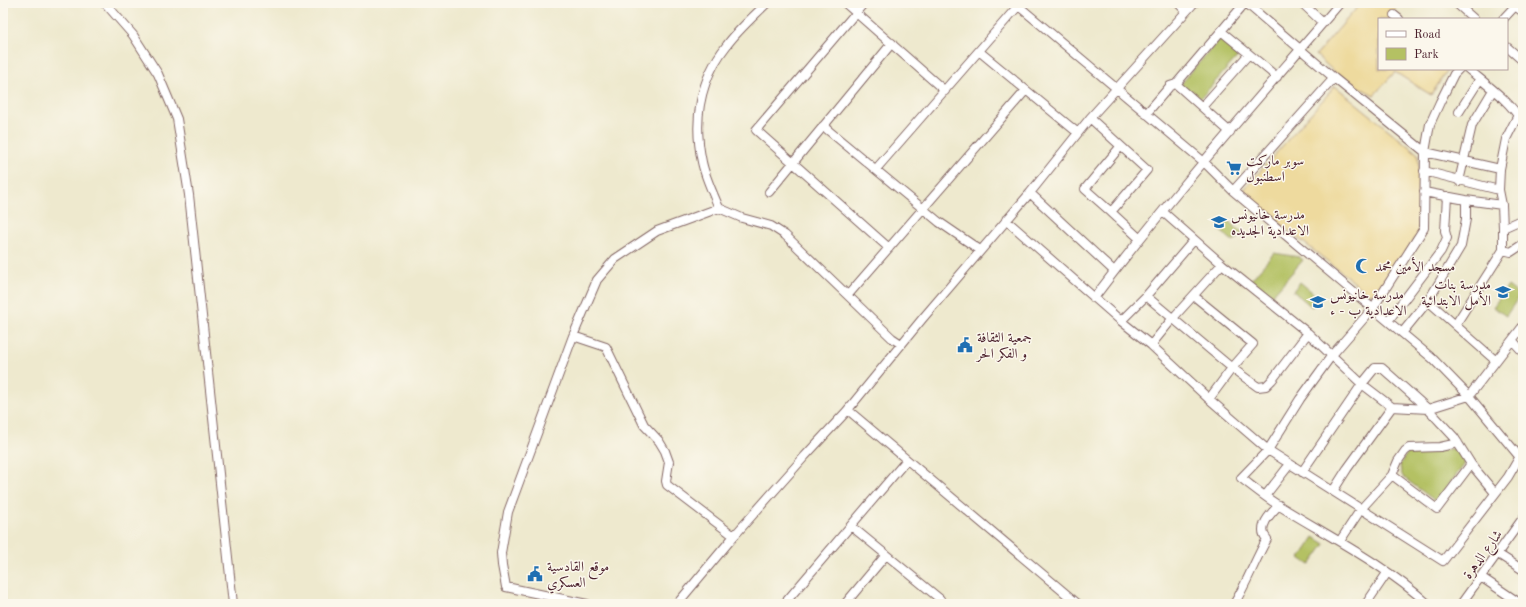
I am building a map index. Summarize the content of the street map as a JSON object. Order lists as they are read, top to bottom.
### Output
{
  "streets": {
    "street": ["شارع الدهرة"]
  },
  "places": {
    "supermarket": ["سوبر ماركت اسطنبول"],
    "school or university": ["مدرسة خانيونس الاعدادية الجديده", "مدرسة بنات الأمل الابتدائية", "مدرسة خانيونس الاعدادية ب - ء"],
    "mosque": ["مسجد الأمين محمد"],
    "public building": ["جمعية الثقافة و الفكر الحر", "موقع القادسية العسكري"]
  },
  "legend": ["Road", "Park"]
}
